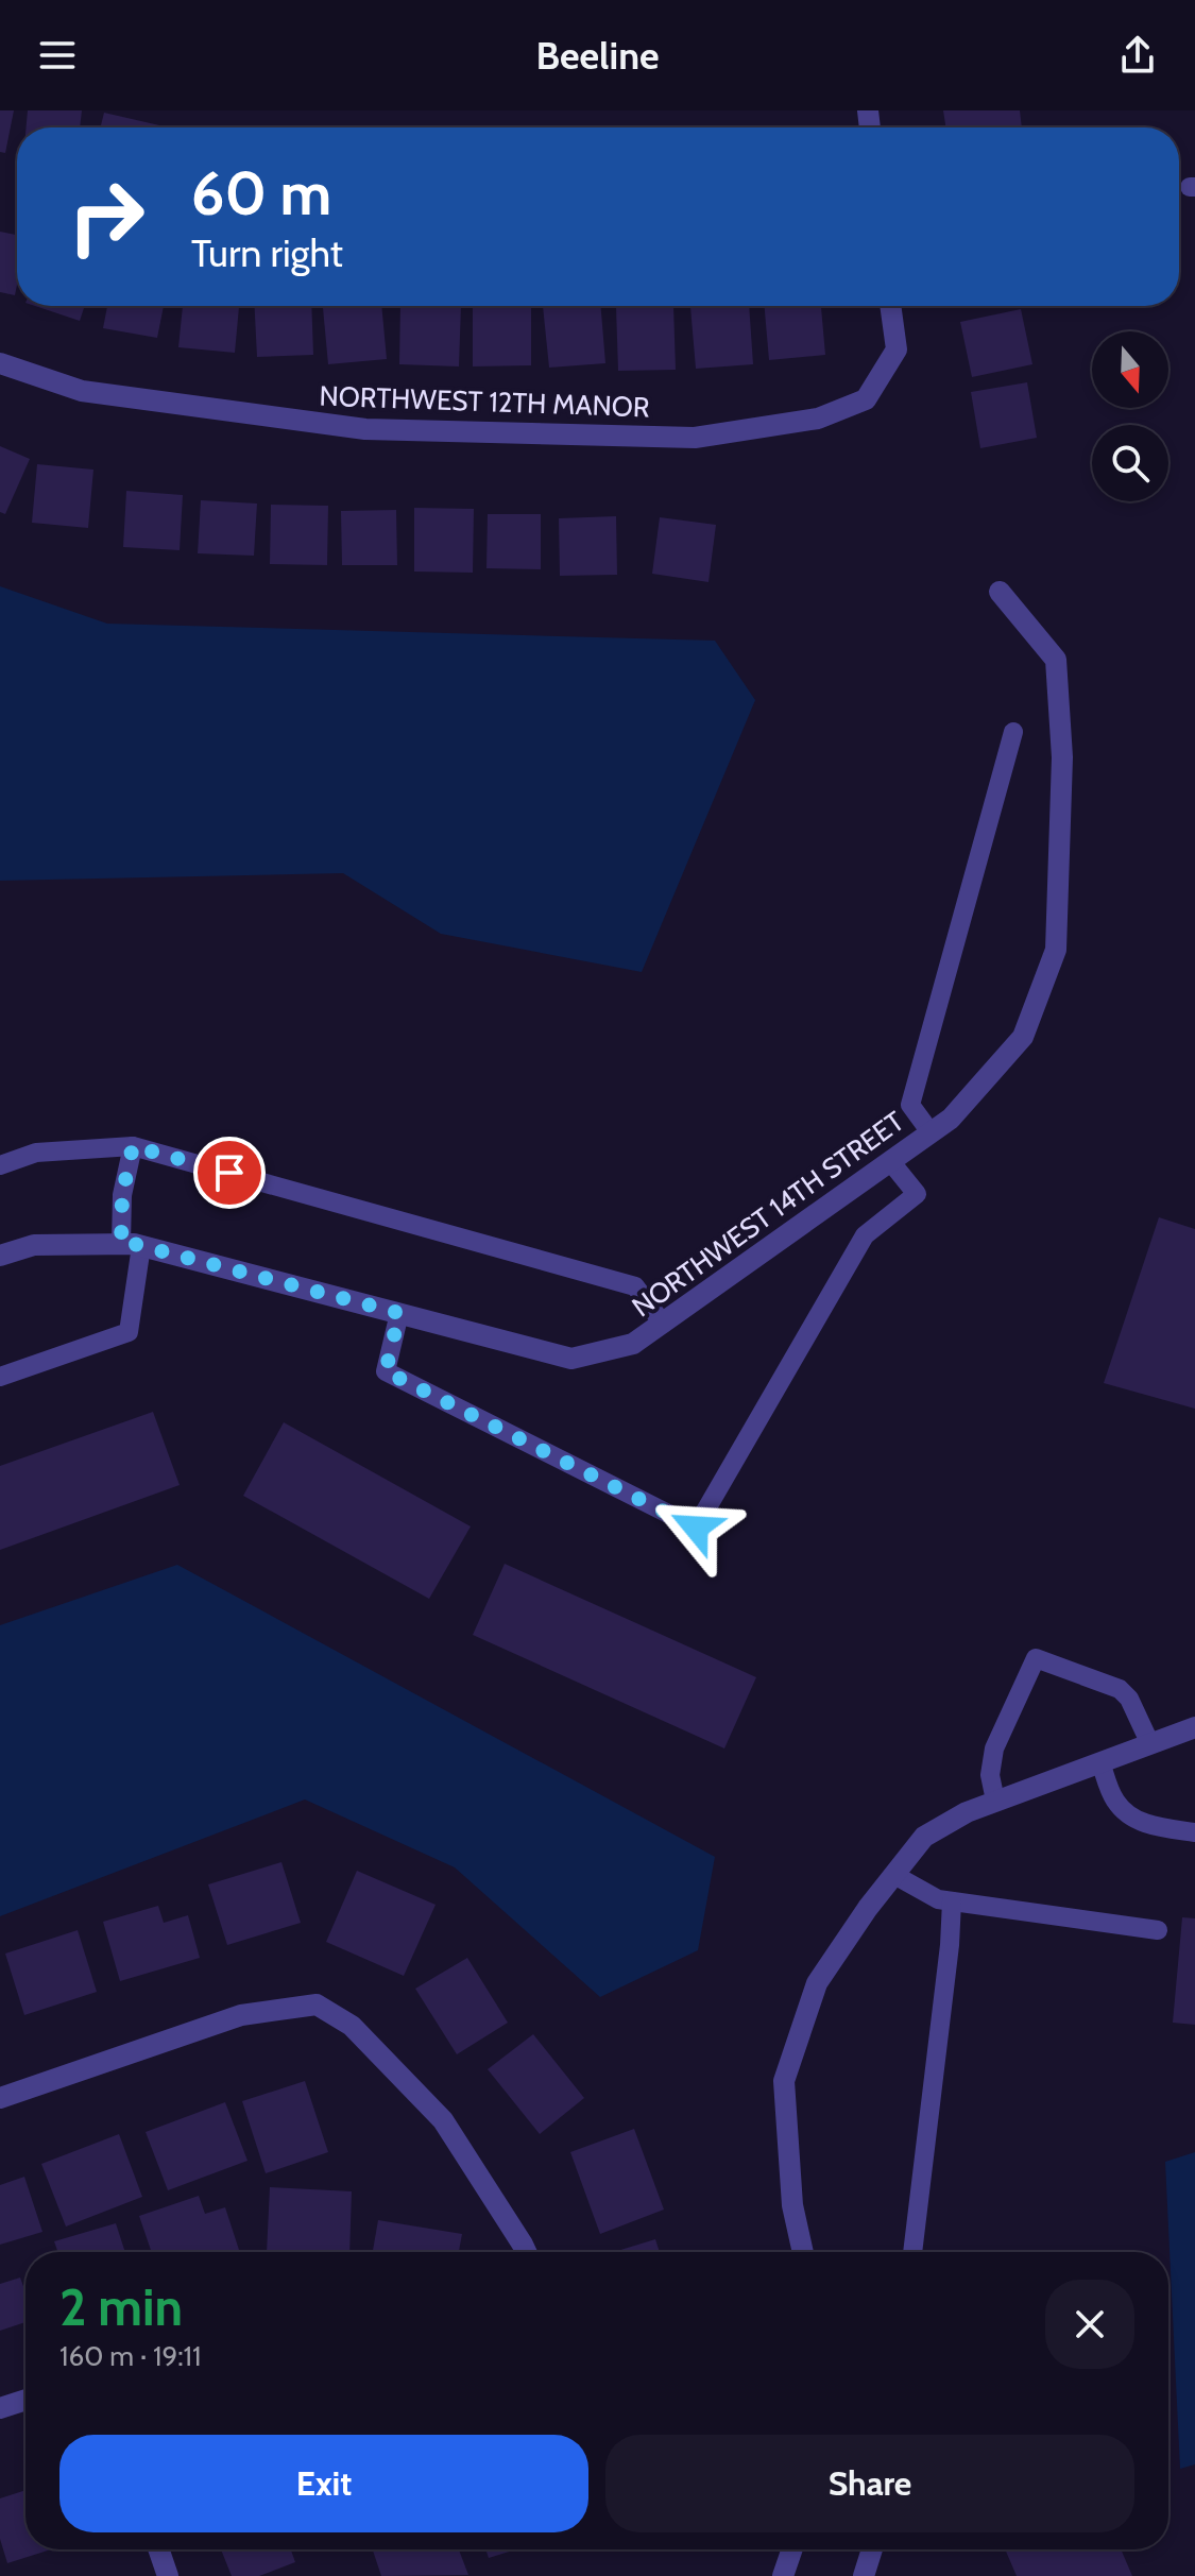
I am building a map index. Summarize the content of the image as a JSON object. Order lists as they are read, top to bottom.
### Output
{
  "streets": {
    "street": ["NORTHWEST 12TH MANOR", "NORTHWEST 14TH STREET"]
  },
  "north": "bottom",
  "page": {
    "header": "Beeline",
    "turn": ["60 m", "Turn right"],
    "heading": ["2 min", "160 m · 19:11"],
    "buttons": ["Exit", "Share"]
  }
}
